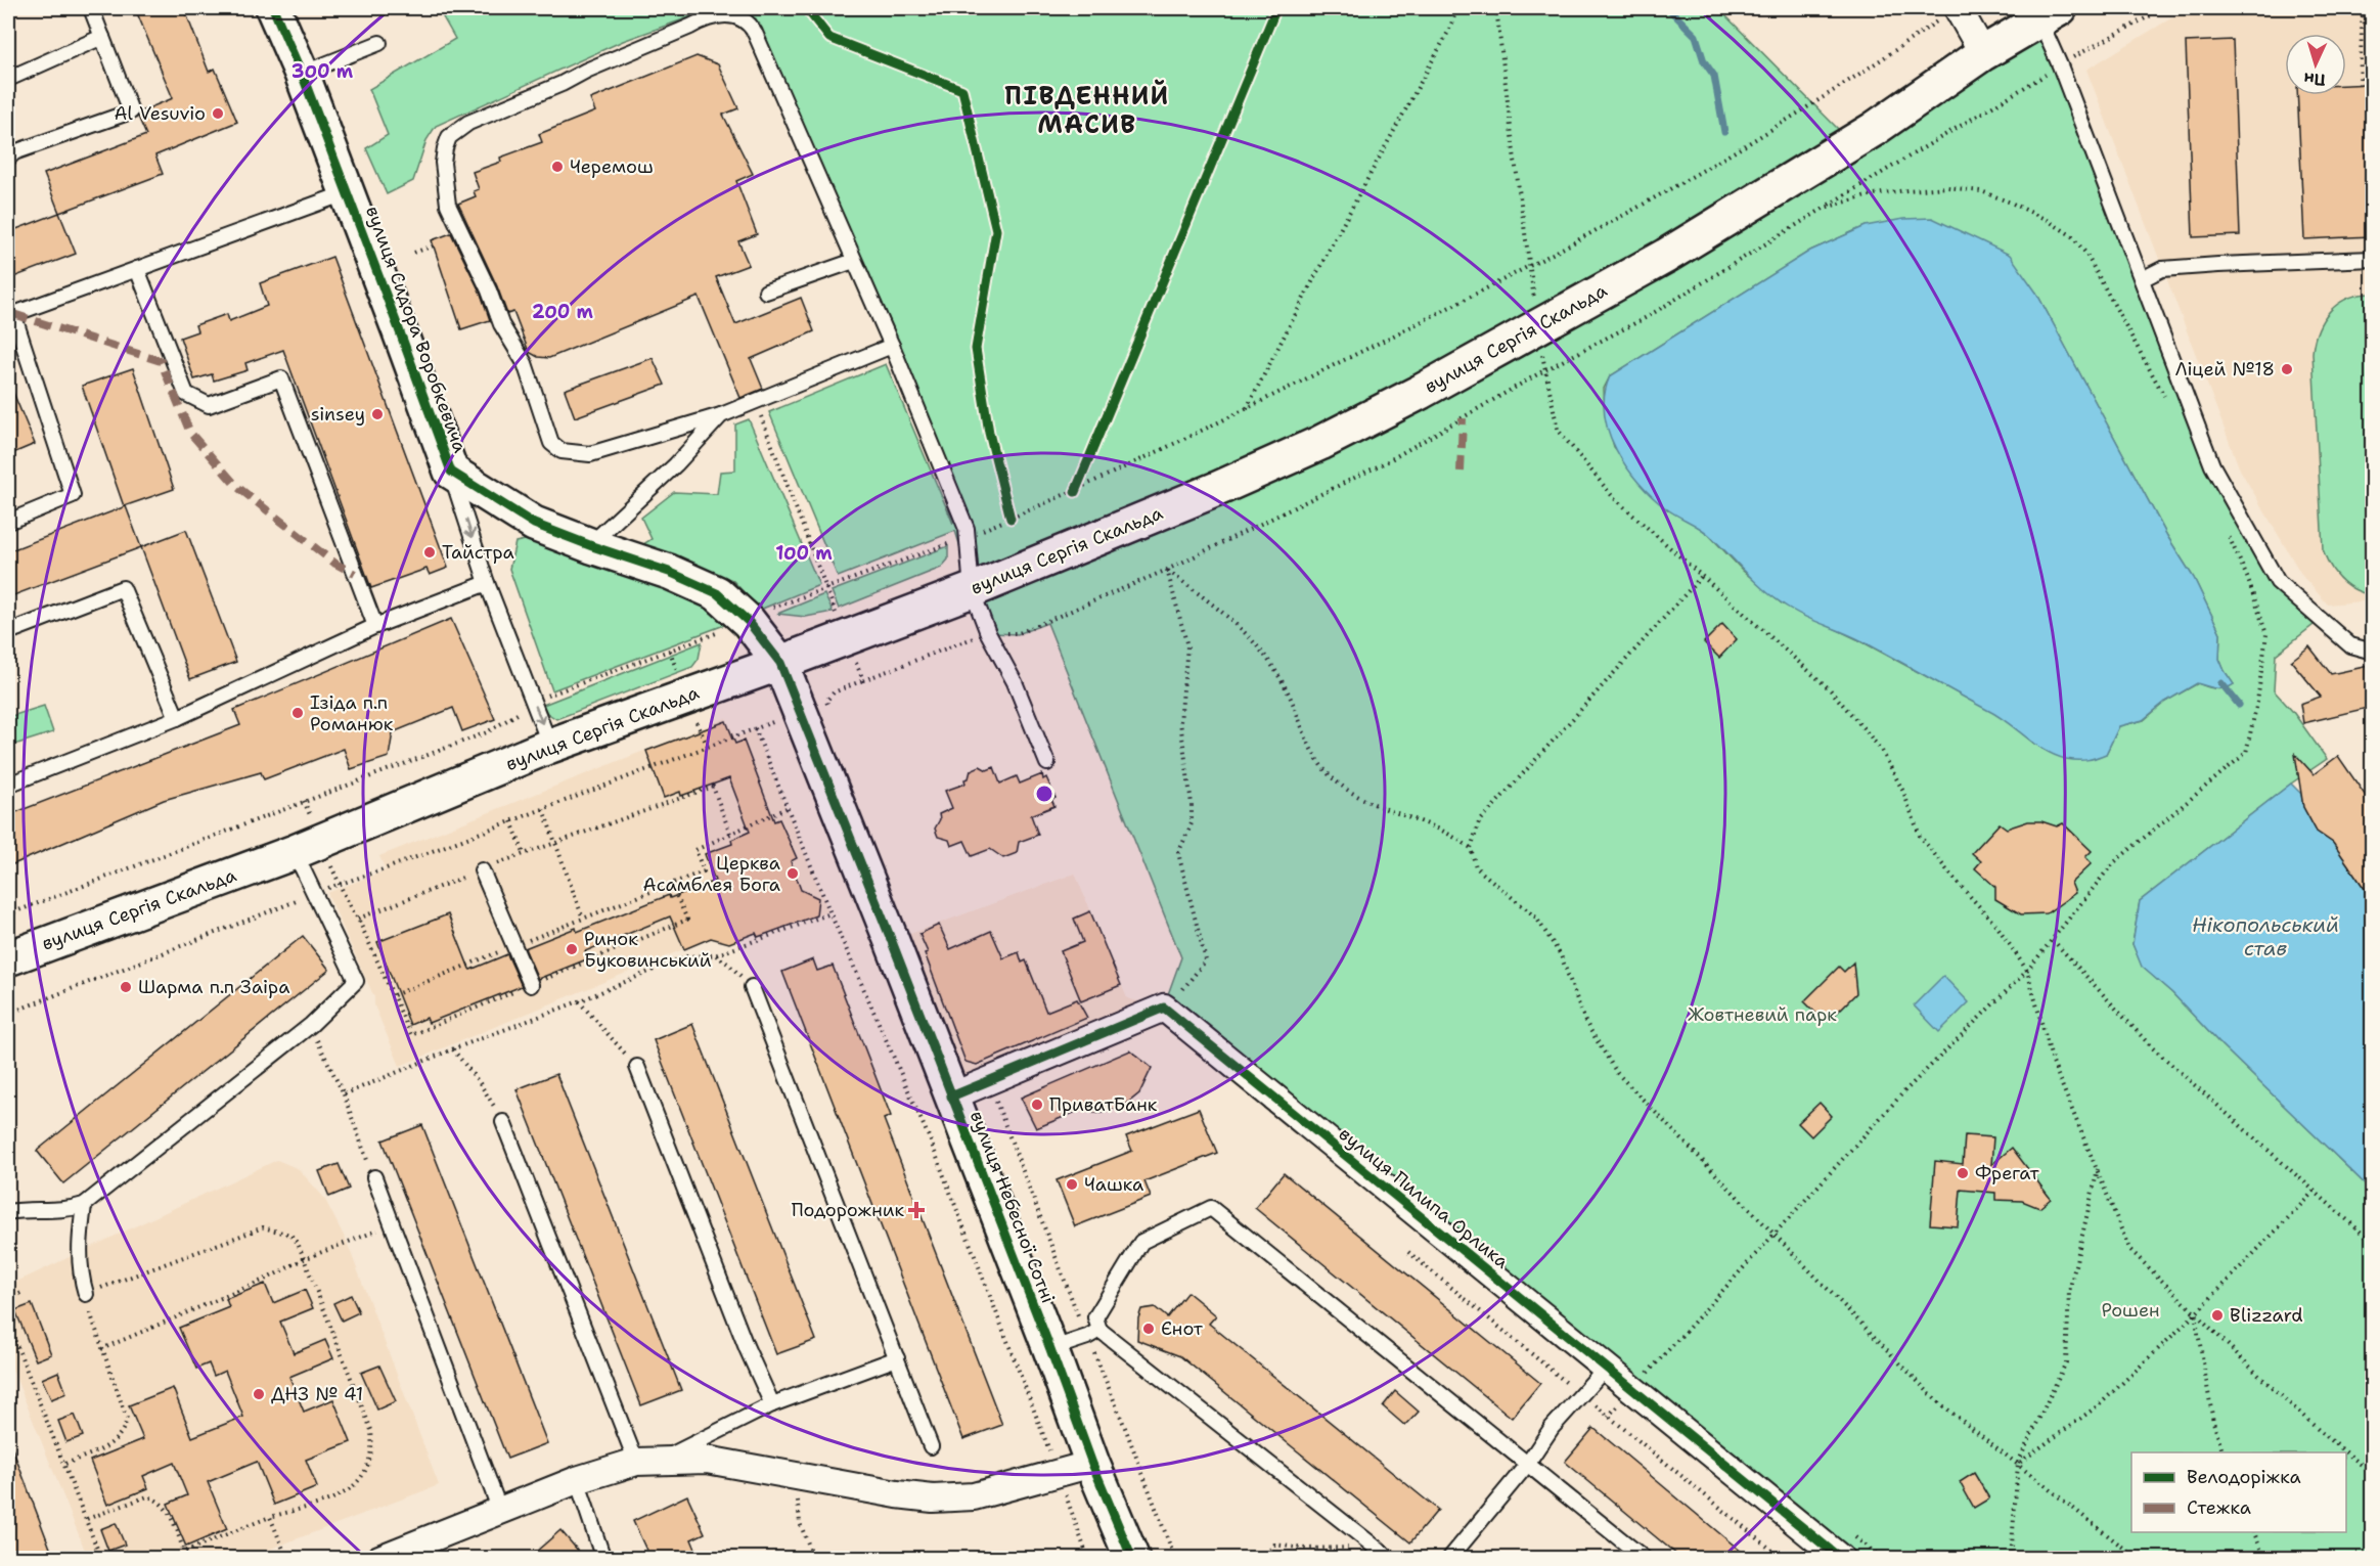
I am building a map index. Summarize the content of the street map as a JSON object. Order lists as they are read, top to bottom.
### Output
{
  "streets": {
    "main road": ["вулиця Сидора Воробкевича", "вулиця Сергія Скальда", "вулиця Небесної Сотні"],
    "street": ["вулиця Пилипа Орлика"]
  },
  "crossings": [
    ["вулиця Сидора Воробкевича", "вулиця Сергія Скальда"],
    ["вулиця Сидора Воробкевича", "вулиця Небесної Сотні"],
    ["вулиця Сергія Скальда", "вулиця Небесної Сотні"],
    ["вулиця Пилипа Орлика", "вулиця Небесної Сотні"]
  ],
  "districts": ["ПІВДЕННИЙ МАСИВ"],
  "water": ["Нікопольський став"],
  "parks": ["Жовтневий парк", "Рошен"],
  "places": {
    "other": [
      "Al Vesuvio",
      "Черемош",
      "Ліцей №18",
      "sinsey",
      "Тайстра",
      "Ізіда п.п Романюк",
      "Церква Асамблея Бога",
      "Ринок Буковинський",
      "Шарма п.п Заіра",
      "ПриватБанк",
      "Фрегат",
      "Чашка",
      "Blizzard",
      "Єнот",
      "ДНЗ № 41"
    ],
    "health": ["Подорожник"]
  },
  "legend": ["Велодоріжка", "Стежка"],
  "north": "bottom",
  "rings": ["300 m", "200 m", "100 m"]
}
